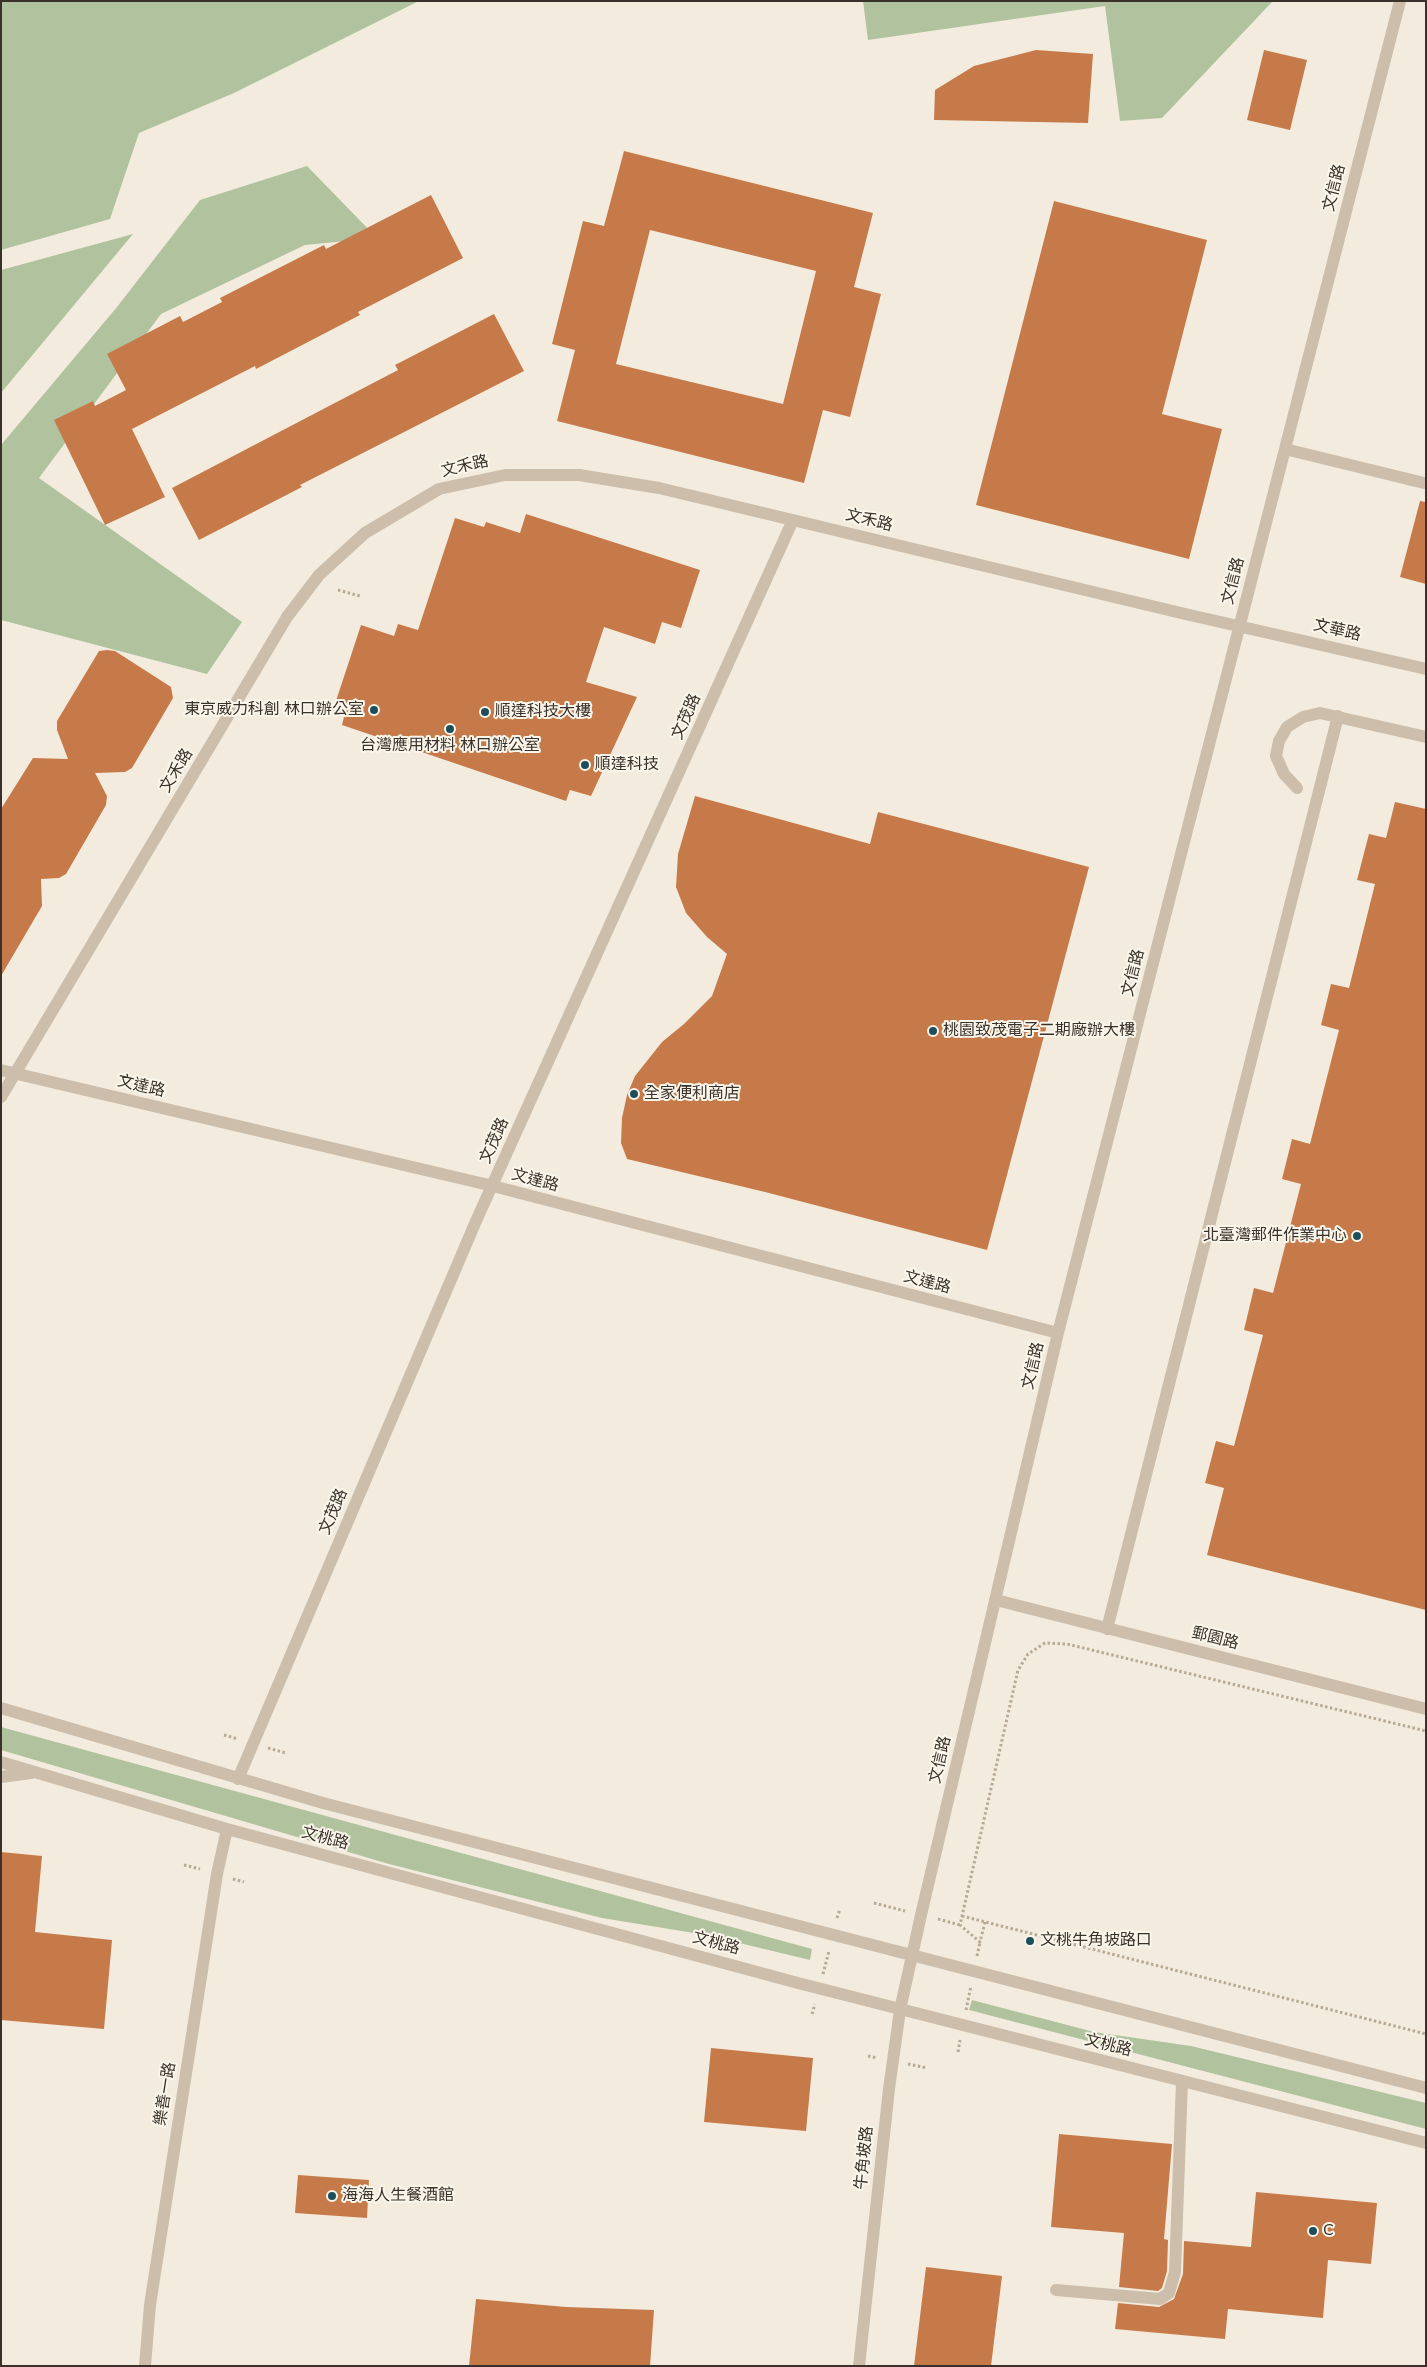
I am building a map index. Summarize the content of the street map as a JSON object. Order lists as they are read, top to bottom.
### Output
{
  "streets": {
    "street": [
      "文信路",
      "文禾路",
      "文華路",
      "文茂路",
      "文達路",
      "郵園路",
      "文桃路",
      "樂善一路",
      "牛角坡路"
    ]
  },
  "crossings": [
    ["文信路", "文禾路"],
    ["文信路", "文華路"],
    ["文信路", "文達路"],
    ["文信路", "郵園路"],
    ["文信路", "文桃路"],
    ["文信路", "牛角坡路"],
    ["文禾路", "文華路"],
    ["文禾路", "文茂路"],
    ["文禾路", "文達路"],
    ["文茂路", "文達路"],
    ["文茂路", "文桃路"],
    ["文桃路", "樂善一路"],
    ["文桃路", "牛角坡路"]
  ],
  "places": [
    "東京威力科創 林口辦公室",
    "順達科技大樓",
    "台灣應用材料 林口辦公室",
    "順達科技",
    "桃園致茂電子二期廠辦大樓",
    "全家便利商店",
    "北臺灣郵件作業中心",
    "文桃牛角坡路口",
    "海海人生餐酒館",
    "C"
  ]
}
